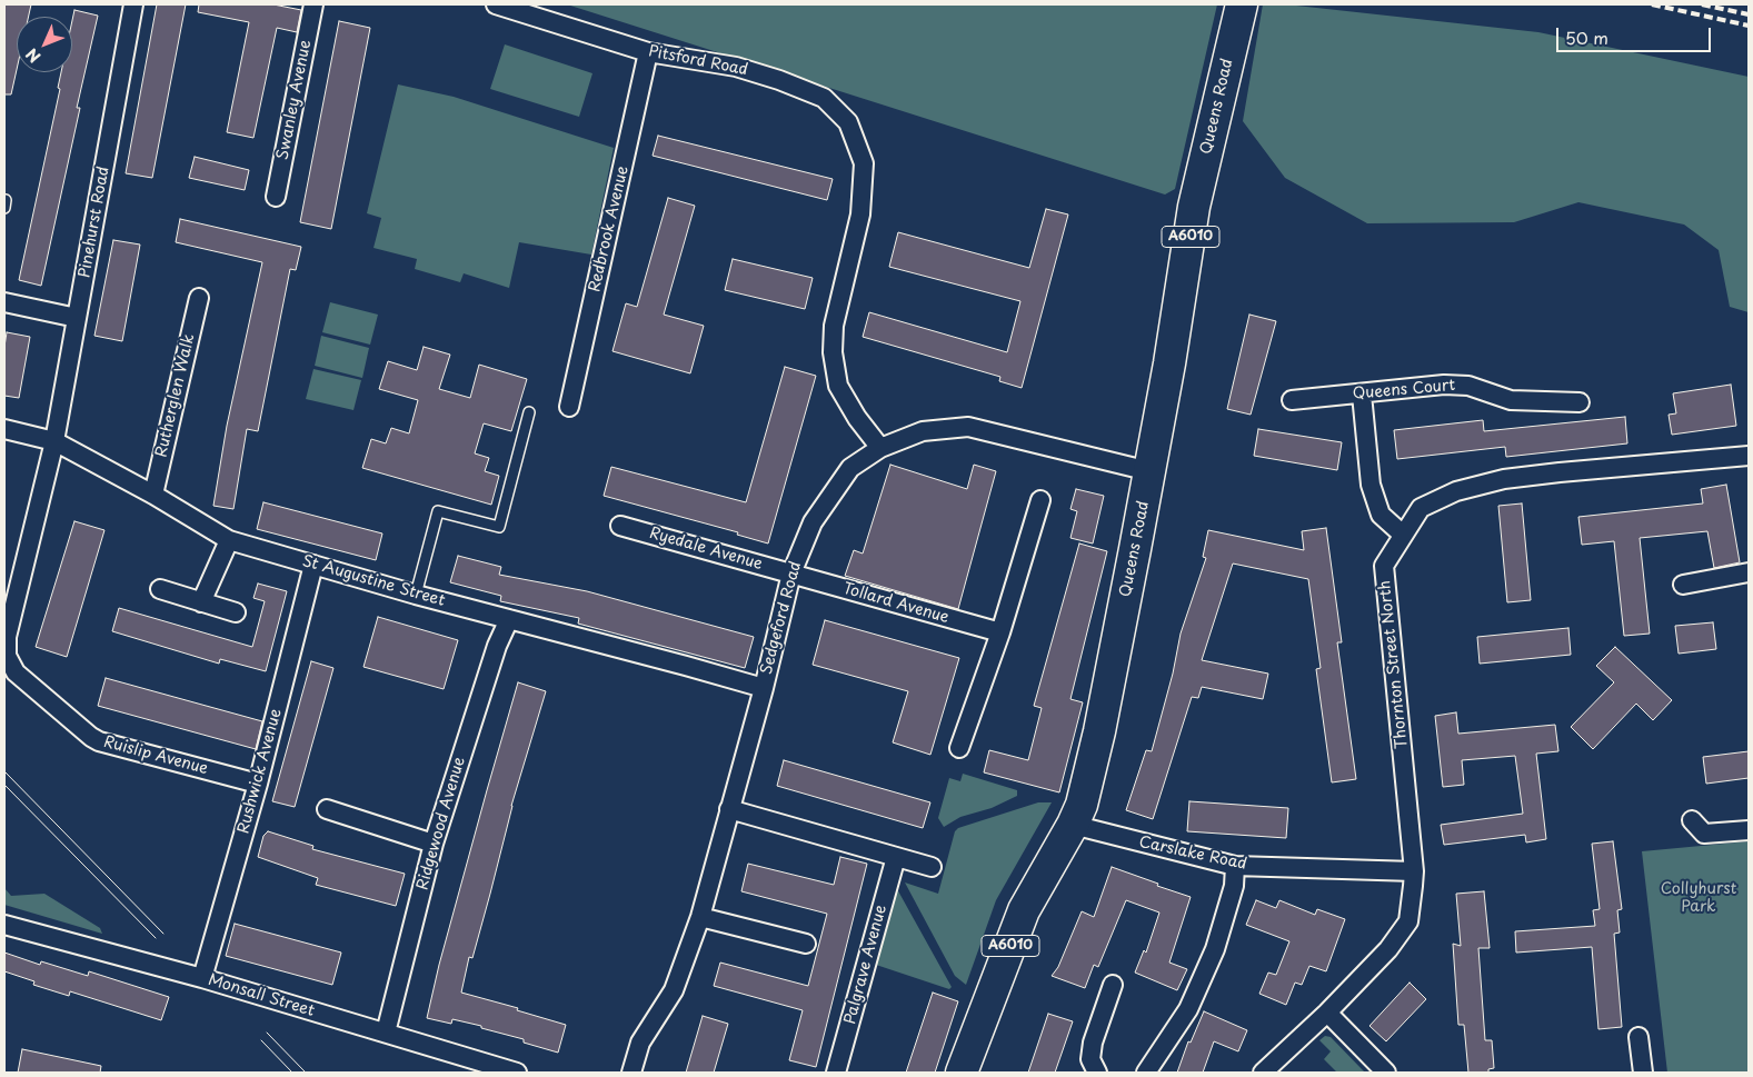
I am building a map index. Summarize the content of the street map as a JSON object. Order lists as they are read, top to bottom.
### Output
{
  "streets": {
    "highway": ["Queens Road", "A6010"],
    "street": [
      "Pitsford Road",
      "Swanley Avenue",
      "Pinehurst Road",
      "Redbrook Avenue",
      "Queens Court",
      "Rutherglen Walk",
      "Ryedale Avenue",
      "St Augustine Street",
      "Tollard Avenue",
      "Sedgeford Road",
      "Thornton Street North",
      "Ruislip Avenue",
      "Rushwick Avenue",
      "Ridgewood Avenue",
      "Carslake Road",
      "Palgrave Avenue",
      "Monsall Street"
    ]
  },
  "crossings": [
    ["Pitsford Road", "Redbrook Avenue"],
    ["Pitsford Road", "Sedgeford Road"],
    ["Queens Road", "Sedgeford Road"],
    ["Queens Road", "Carslake Road"],
    ["Pinehurst Road", "St Augustine Street"],
    ["Pinehurst Road", "Ruislip Avenue"],
    ["Rutherglen Walk", "St Augustine Street"],
    ["Ryedale Avenue", "Tollard Avenue"],
    ["Ryedale Avenue", "Sedgeford Road"],
    ["St Augustine Street", "Sedgeford Road"],
    ["St Augustine Street", "Ruislip Avenue"],
    ["St Augustine Street", "Rushwick Avenue"],
    ["St Augustine Street", "Ridgewood Avenue"],
    ["Tollard Avenue", "Sedgeford Road"],
    ["Thornton Street North", "Carslake Road"],
    ["Ruislip Avenue", "Rushwick Avenue"],
    ["Rushwick Avenue", "Monsall Street"],
    ["Ridgewood Avenue", "Monsall Street"]
  ],
  "parks": ["Collyhurst Park"],
  "scale_bar": "50 m",
  "north": "bottom left"
}
